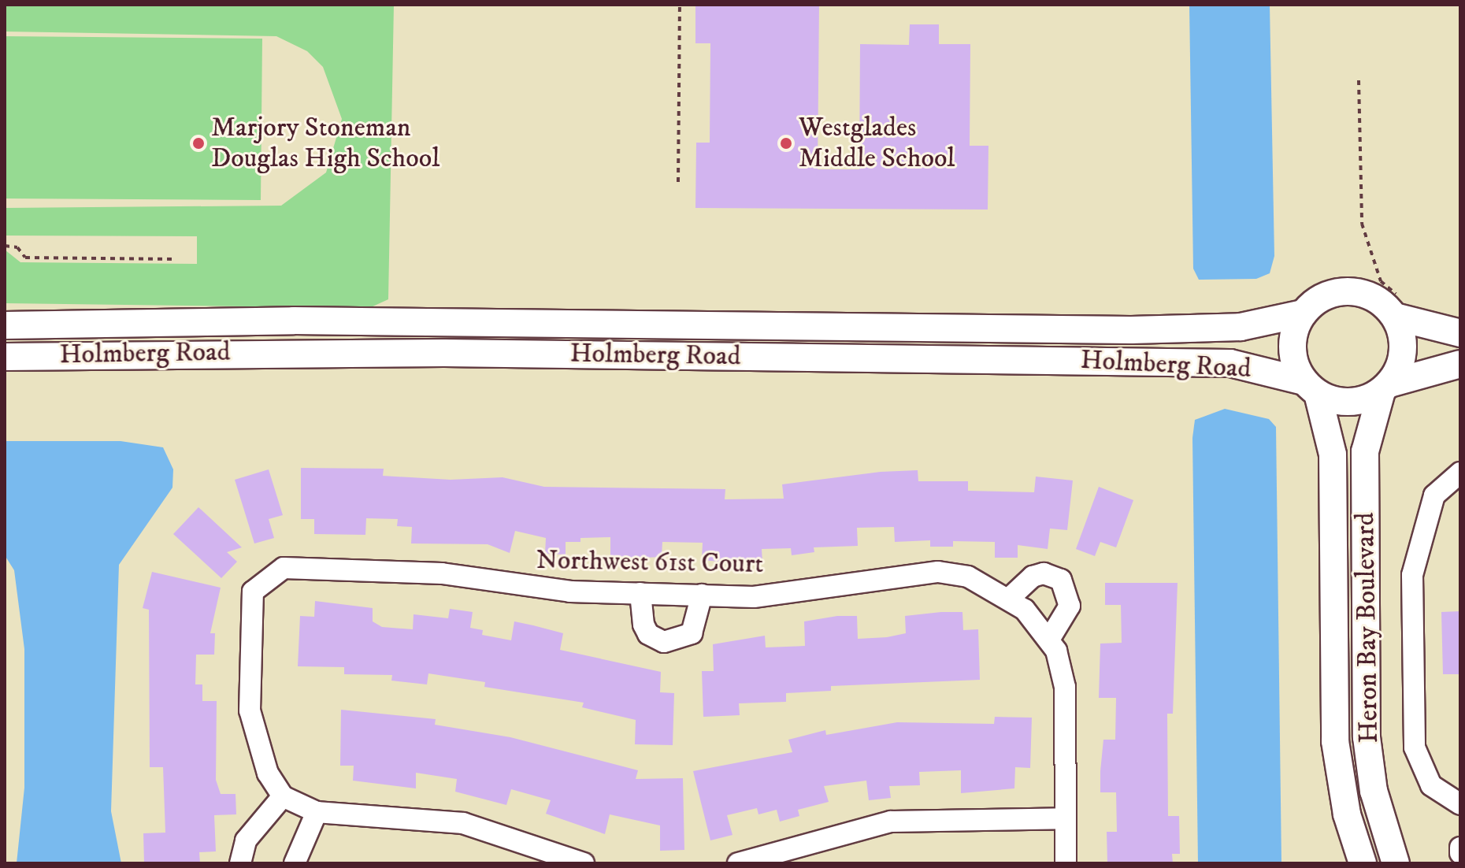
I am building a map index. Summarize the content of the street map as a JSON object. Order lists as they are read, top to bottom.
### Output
{
  "streets": {
    "street": ["Holmberg Road", "Northwest 61st Court", "Heron Bay Boulevard"]
  },
  "crossings": [
    ["Holmberg Road", "Heron Bay Boulevard"]
  ],
  "places": ["Marjory Stoneman Douglas High School", "Westglades Middle School"]
}
